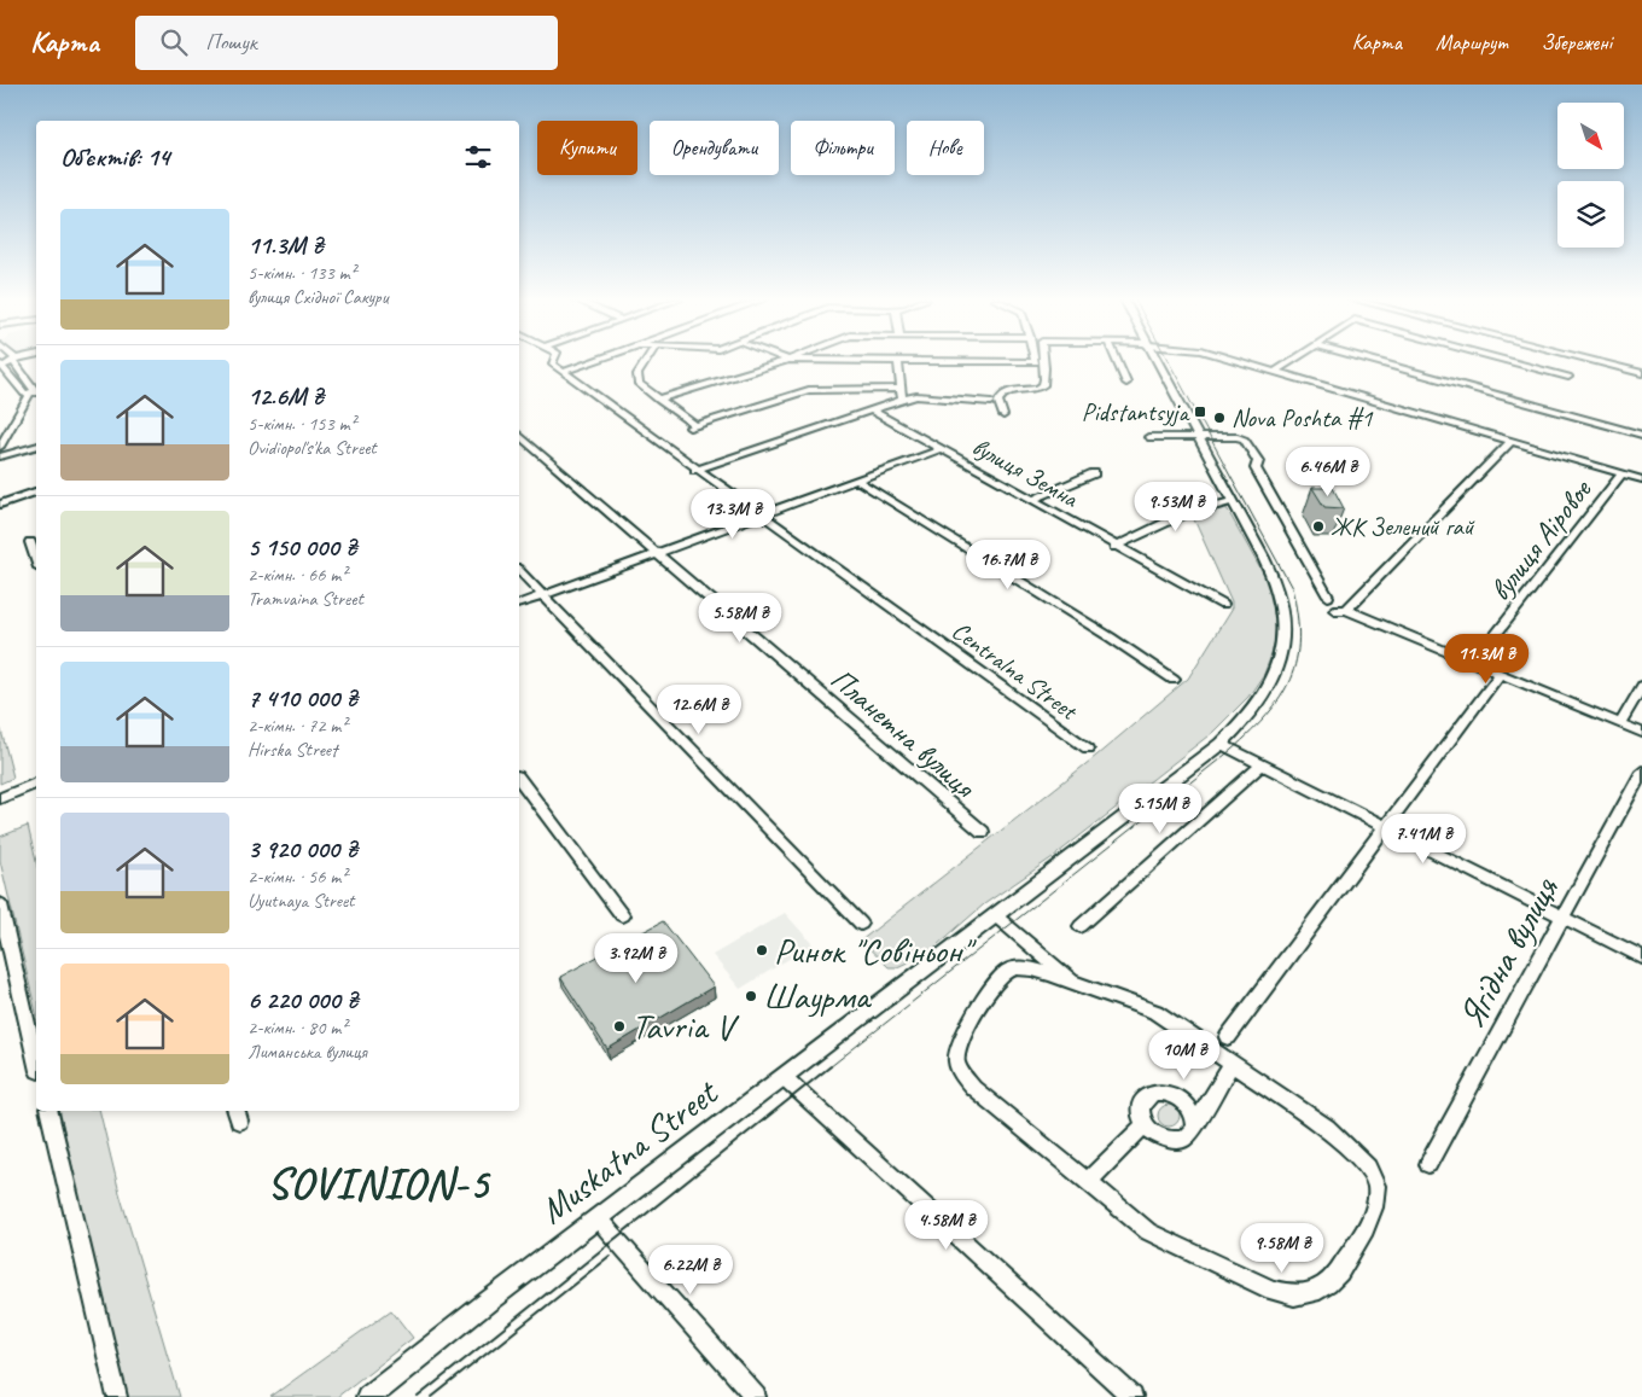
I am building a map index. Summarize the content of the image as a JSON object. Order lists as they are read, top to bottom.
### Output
{
  "streets": {
    "street": [
      "вулиця Земна",
      "вулиця Аіровое",
      "Centralna Street",
      "Планетна вулиця",
      "Ягідна вулиця",
      "Muskatna Street"
    ]
  },
  "districts": ["SOVINION-5"],
  "places": {
    "transit": ["Pidstantsyja"],
    "other": [
      "Nova Poshta #1",
      "ЖК Зелений гай",
      "Ринок \"Совіньон\"",
      "Шаурма",
      "Tavria V"
    ]
  },
  "north": "bottom right",
  "page": {
    "header": "Карта",
    "search": "Пошук",
    "nav": ["Карта", "Маршрут", "Збережені"],
    "chip": [
      "Купити",
      "Орендувати",
      "Фільтри",
      "Нове"
    ],
    "heading": "Об’єктів: 14",
    "list": [
      {
        "name": "11.3M ₴",
        "note": "5-кімн. · 133 m² · вулиця Східної Сакури"
      },
      {
        "name": "12.6M ₴",
        "note": "5-кімн. · 153 m² · Ovidiopol's'ka Street"
      },
      {
        "name": "5 150 000 ₴",
        "note": "2-кімн. · 66 m² · Tramvaina Street"
      },
      {
        "name": "7 410 000 ₴",
        "note": "2-кімн. · 72 m² · Hirska Street"
      },
      {
        "name": "3 920 000 ₴",
        "note": "2-кімн. · 56 m² · Uyutnaya Street"
      },
      {
        "name": "6 220 000 ₴",
        "note": "2-кімн. · 80 m² · Лиманська вулиця"
      }
    ],
    "price": [
      "6.46M ₴",
      "9.53M ₴",
      "13.3M ₴",
      "16.7M ₴",
      "5.58M ₴",
      "11.3M ₴",
      "12.6M ₴",
      "5.15M ₴",
      "7.41M ₴",
      "3.92M ₴",
      "10M ₴",
      "4.58M ₴",
      "9.58M ₴",
      "6.22M ₴"
    ]
  }
}
